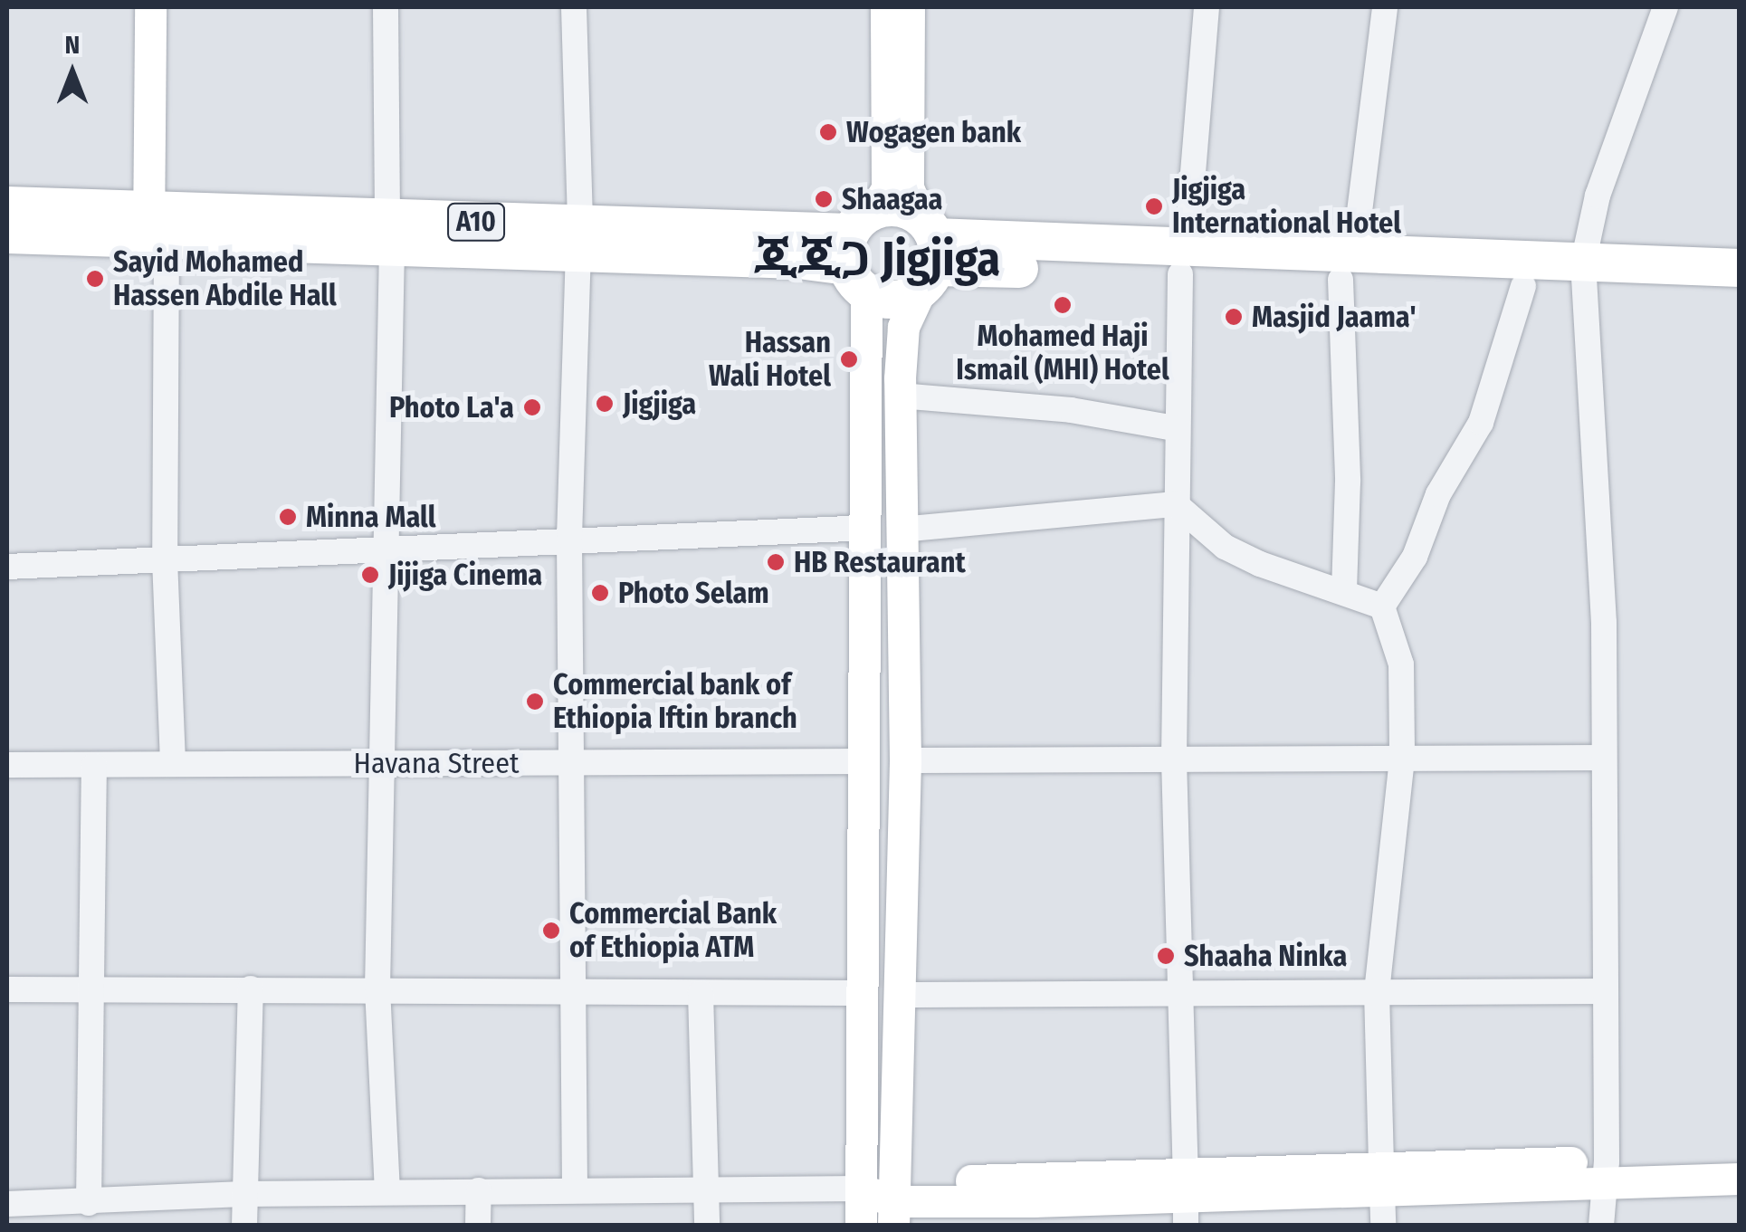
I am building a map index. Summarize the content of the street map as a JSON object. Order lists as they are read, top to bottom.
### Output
{
  "streets": {
    "highway": ["A10"],
    "street": ["Havana Street"]
  },
  "districts": ["ጂጂጋ Jigjiga"],
  "places": [
    "Wogagen bank",
    "Shaagaa",
    "Jigjiga International Hotel",
    "Sayid Mohamed Hassen Abdile Hall",
    "Mohamed Haji Ismail (MHI) Hotel",
    "Masjid Jaama'",
    "Hassan Wali Hotel",
    "Jigjiga",
    "Photo La'a",
    "Minna Mall",
    "HB Restaurant",
    "Jijiga Cinema",
    "Photo Selam",
    "Commercial bank of Ethiopia Iftin branch",
    "Commercial Bank of Ethiopia ATM",
    "Shaaha Ninka"
  ],
  "north": "top"
}
